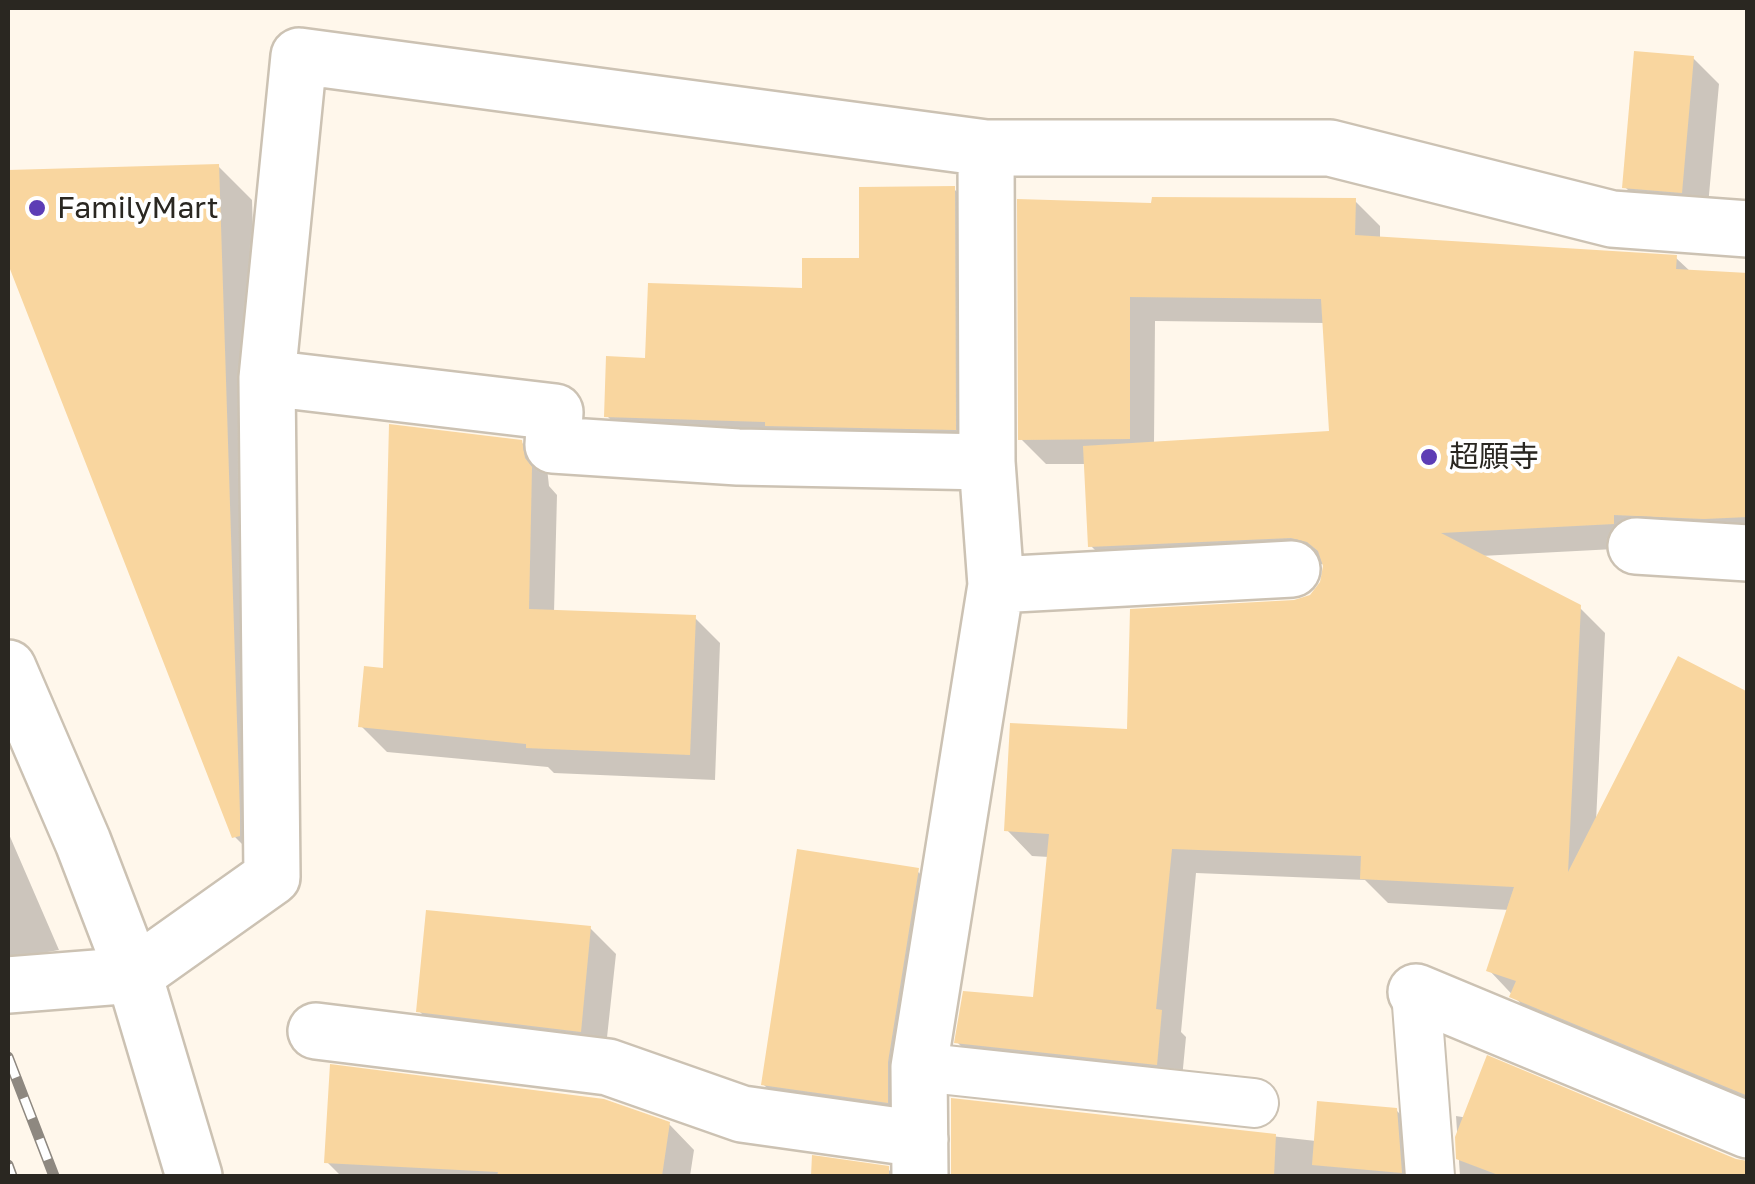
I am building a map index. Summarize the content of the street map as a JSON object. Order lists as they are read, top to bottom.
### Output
{
  "places": ["FamilyMart", "超願寺"]
}
